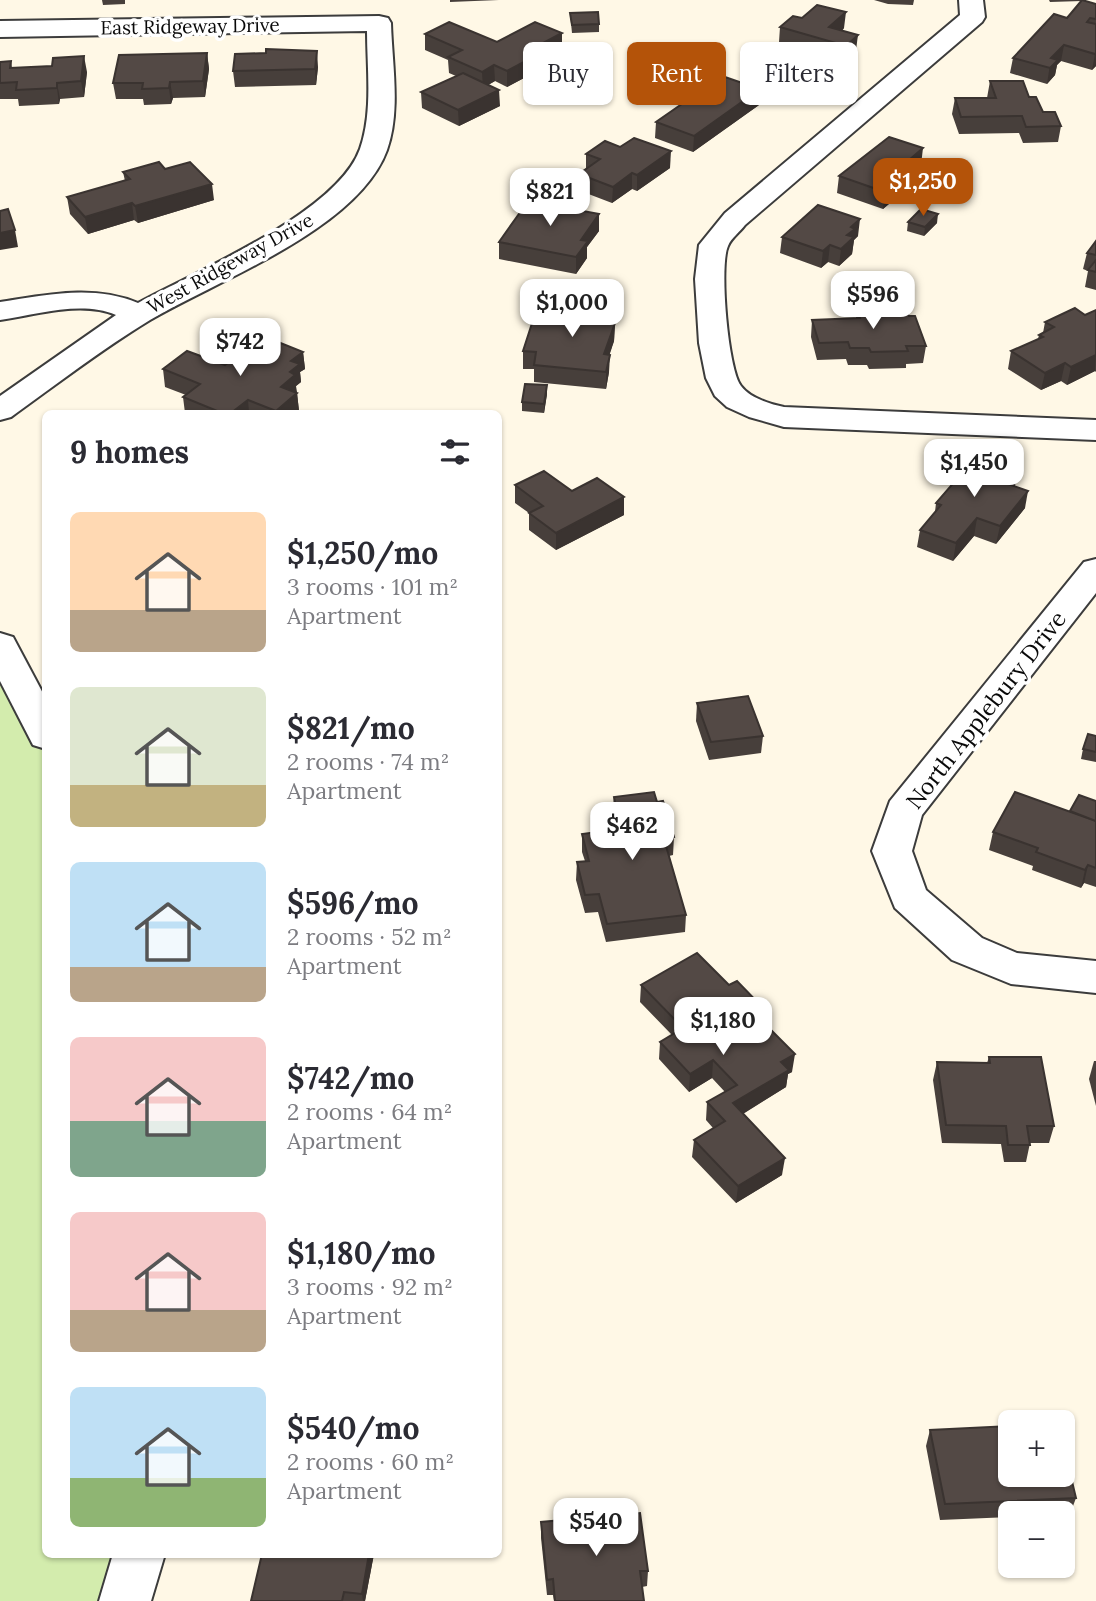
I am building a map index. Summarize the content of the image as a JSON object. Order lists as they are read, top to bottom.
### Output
{
  "streets": {
    "street": ["East Ridgeway Drive", "West Ridgeway Drive", "North Applebury Drive"]
  },
  "crossings": [
    ["East Ridgeway Drive", "West Ridgeway Drive"]
  ],
  "page": {
    "chip": ["Buy", "Rent", "Filters"],
    "price": [
      "$1,250",
      "$821",
      "$596",
      "$1,000",
      "$742",
      "$1,450",
      "$462",
      "$1,180",
      "$540"
    ],
    "heading": "9 homes",
    "list": [
      {
        "name": "$1,250/mo",
        "note": "3 rooms · 101 m² · Apartment"
      },
      {
        "name": "$821/mo",
        "note": "2 rooms · 74 m² · Apartment"
      },
      {
        "name": "$596/mo",
        "note": "2 rooms · 52 m² · Apartment"
      },
      {
        "name": "$742/mo",
        "note": "2 rooms · 64 m² · Apartment"
      },
      {
        "name": "$1,180/mo",
        "note": "3 rooms · 92 m² · Apartment"
      },
      {
        "name": "$540/mo",
        "note": "2 rooms · 60 m² · Apartment"
      }
    ],
    "map_buttons": ["+", "−"]
  }
}
